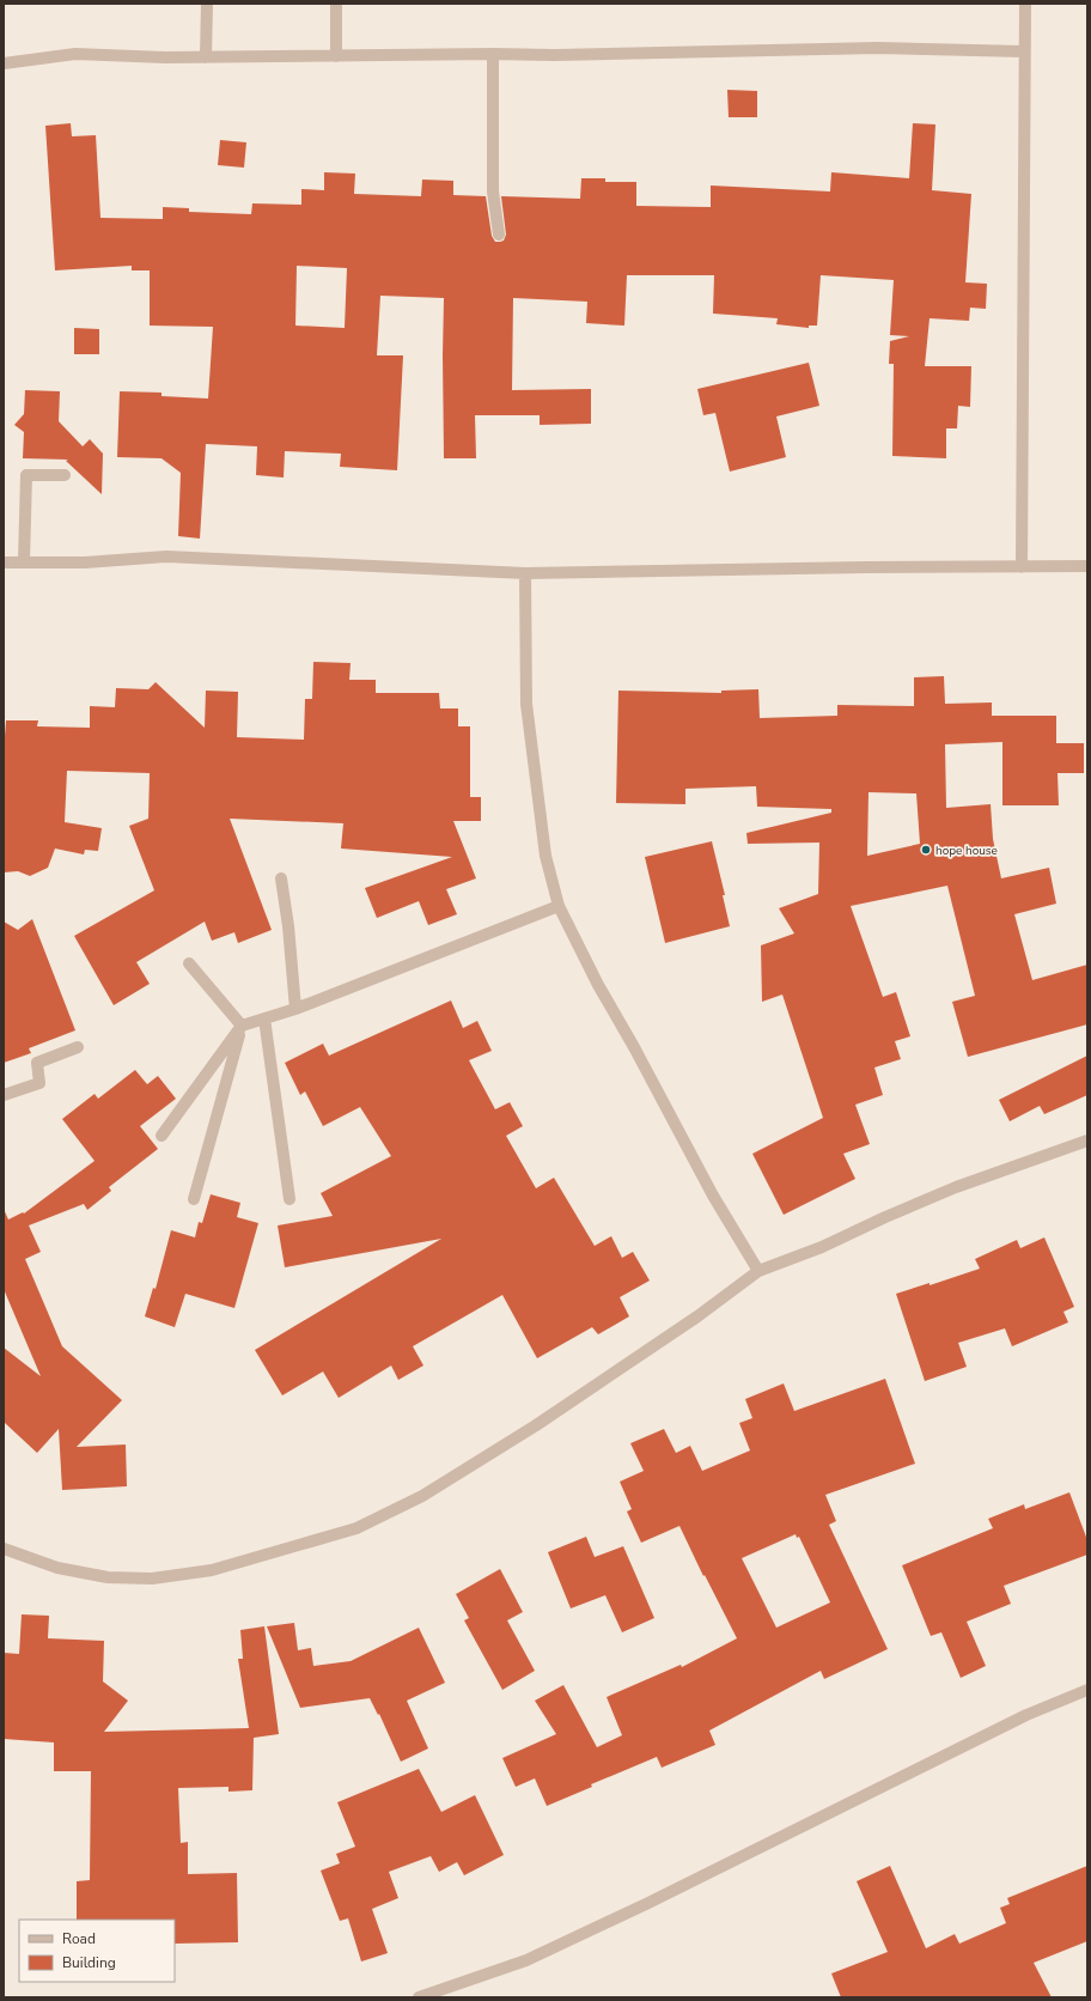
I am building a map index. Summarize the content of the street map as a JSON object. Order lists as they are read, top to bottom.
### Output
{
  "places": ["hope house"],
  "legend": ["Road", "Building"]
}
